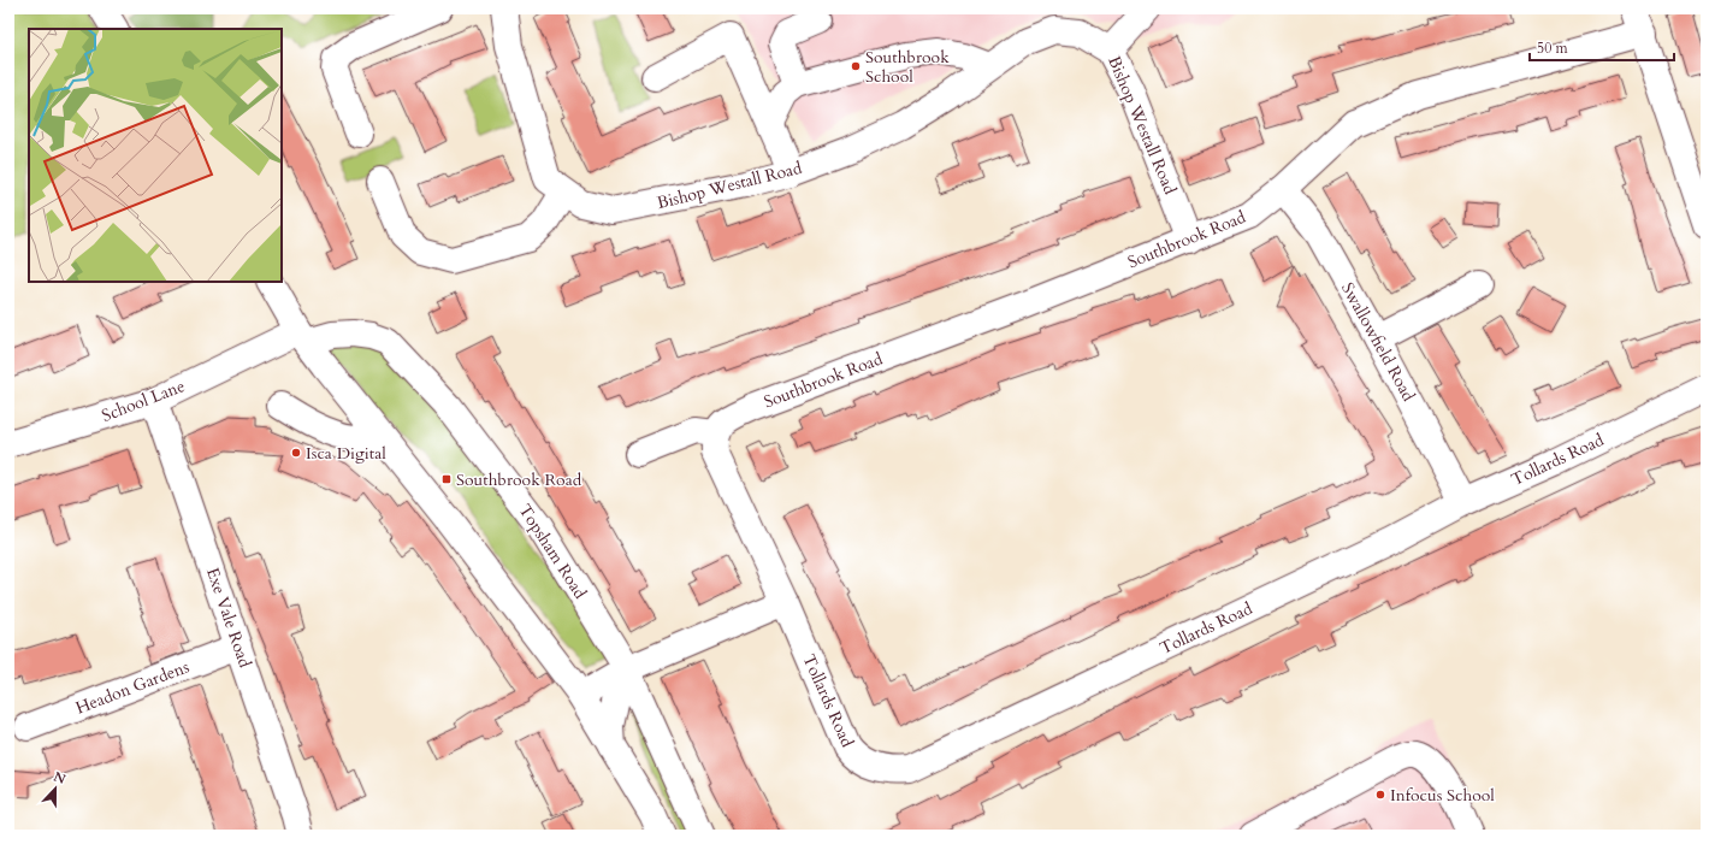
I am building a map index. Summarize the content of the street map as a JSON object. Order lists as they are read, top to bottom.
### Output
{
  "streets": {
    "street": [
      "Bishop Westall Road",
      "Southbrook Road",
      "Swallowfield Road",
      "School Lane",
      "Tollards Road",
      "Topsham Road",
      "Exe Vale Road",
      "Headon Gardens"
    ]
  },
  "crossings": [
    ["Bishop Westall Road", "Southbrook Road"],
    ["Southbrook Road", "Swallowfield Road"],
    ["Swallowfield Road", "Tollards Road"],
    ["School Lane", "Topsham Road"],
    ["School Lane", "Exe Vale Road"],
    ["Exe Vale Road", "Headon Gardens"]
  ],
  "places": {
    "other": ["Southbrook School", "Isca Digital", "Infocus School"],
    "transit": ["Southbrook Road"]
  },
  "scale_bar": "50 m",
  "north": "top"
}
